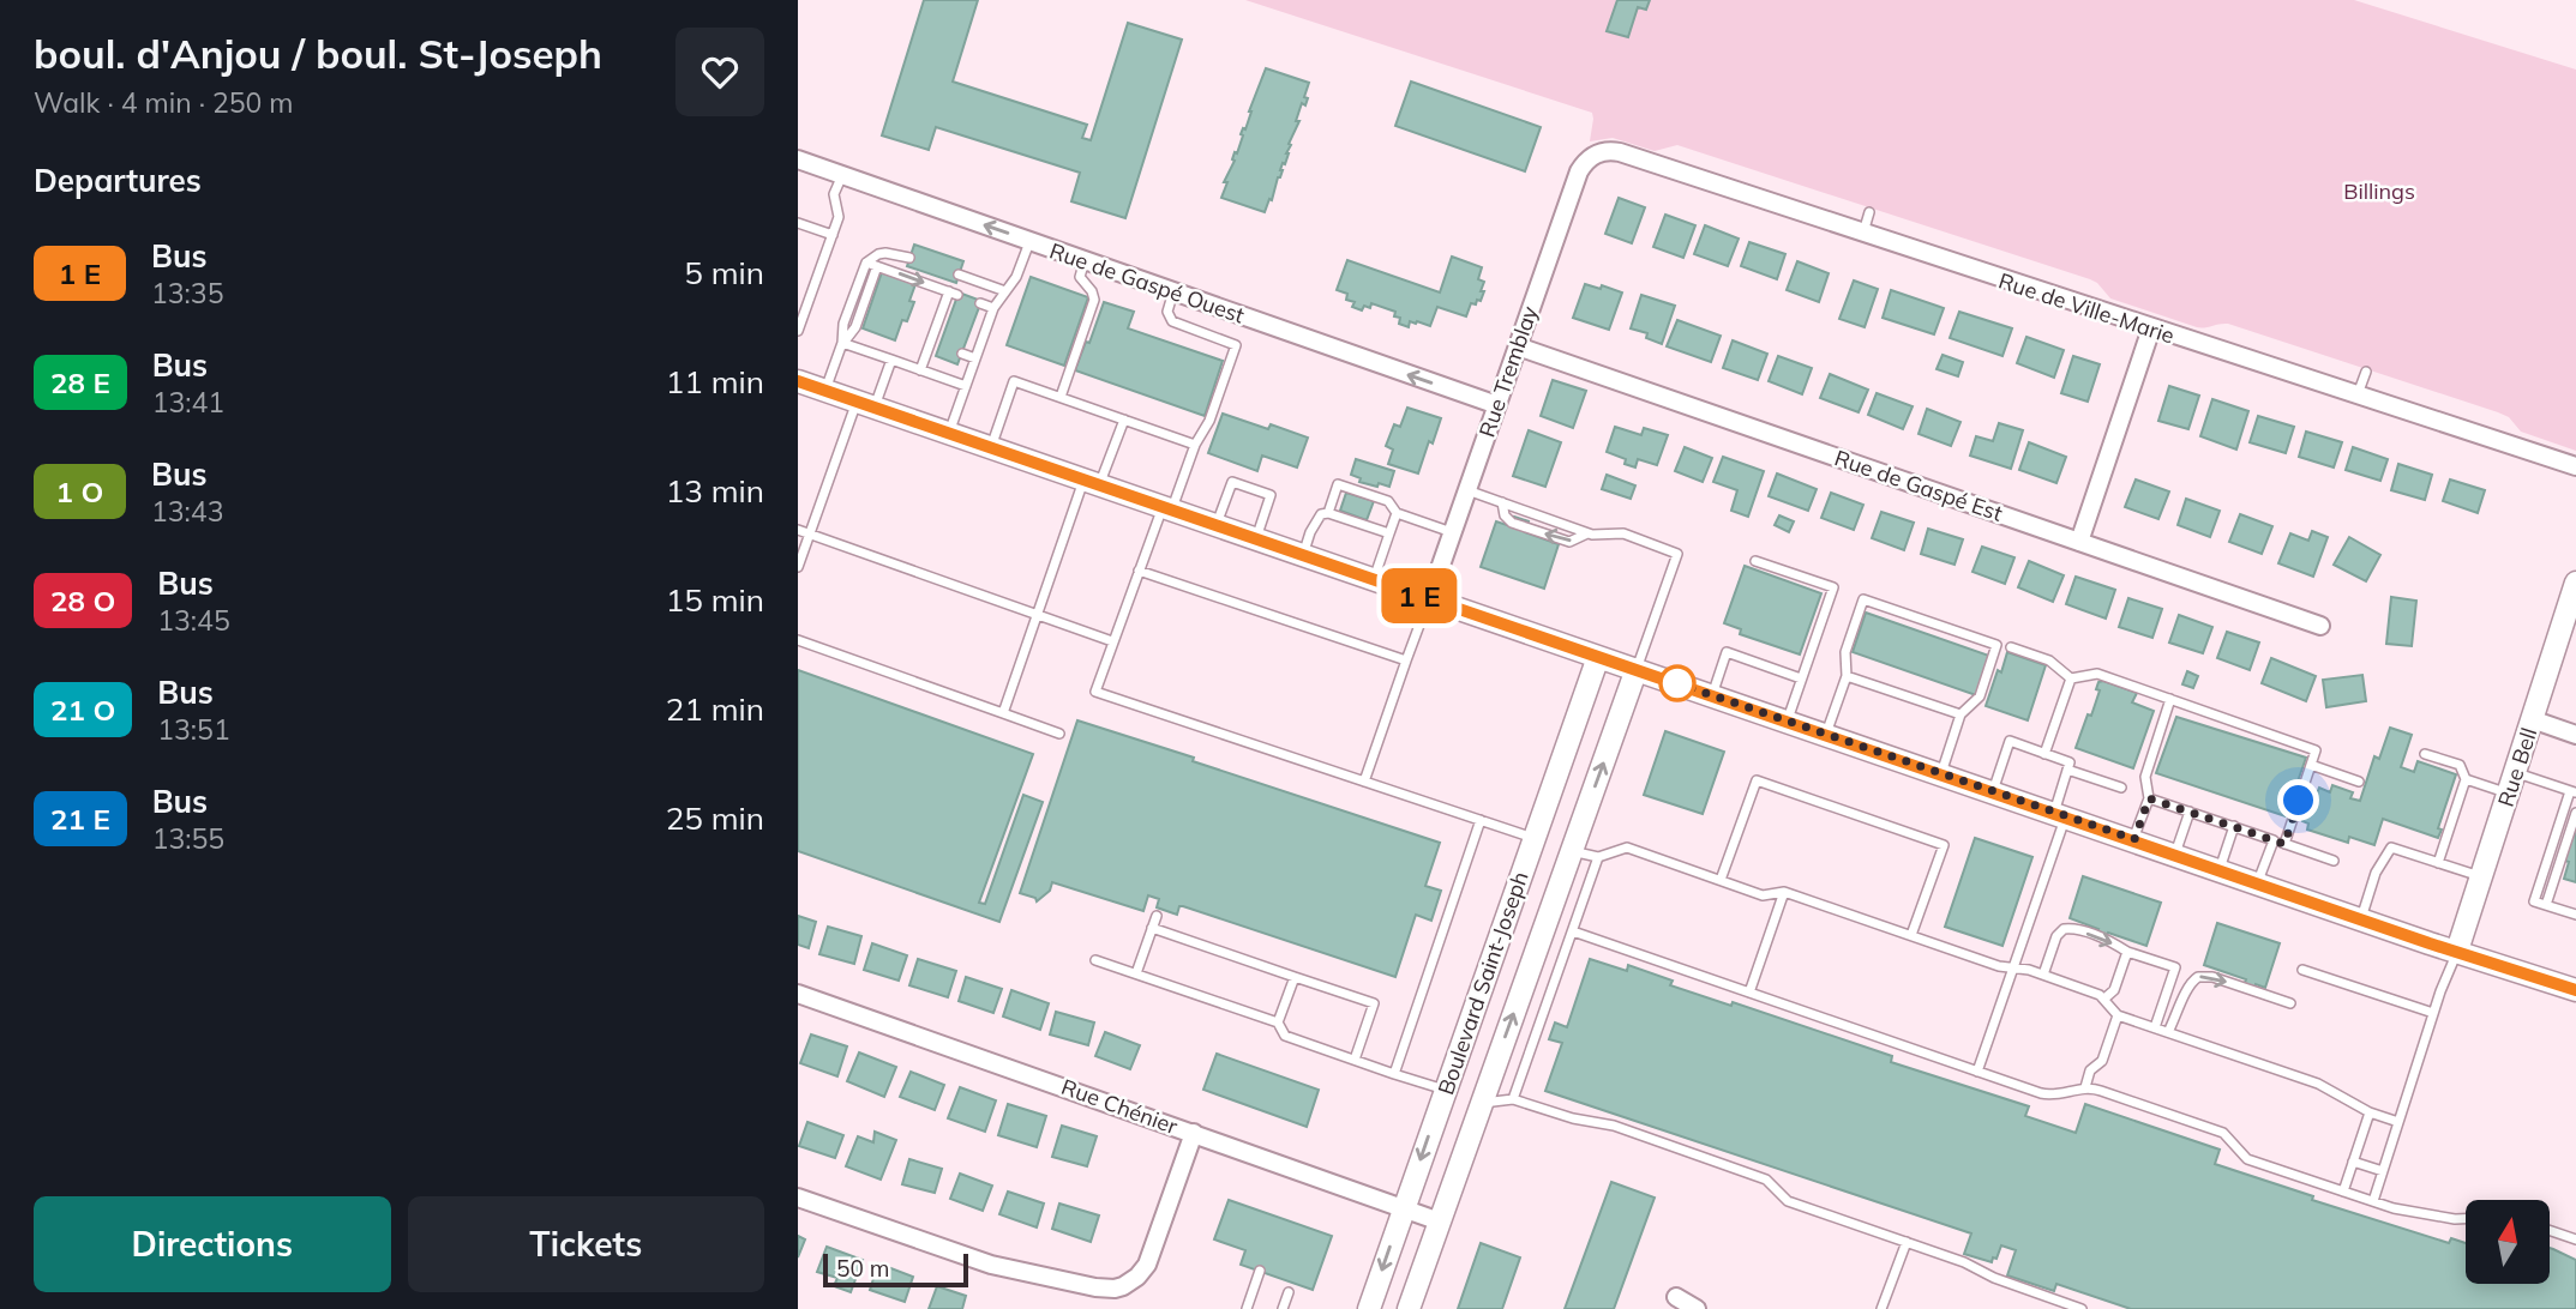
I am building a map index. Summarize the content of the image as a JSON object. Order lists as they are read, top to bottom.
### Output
{
  "streets": {
    "street": [
      "Rue de Gaspé Ouest",
      "Rue de Ville-Marie",
      "Rue Tremblay",
      "Rue de Gaspé Est",
      "Rue Bell",
      "Boulevard Saint-Joseph",
      "Rue Chénier"
    ]
  },
  "crossings": [
    ["Rue de Gaspé Ouest", "Rue Tremblay"],
    ["Rue de Ville-Marie", "Rue Tremblay"],
    ["Rue Tremblay", "Rue de Gaspé Est"],
    ["Boulevard Saint-Joseph", "Rue Chénier"]
  ],
  "one_way": ["Rue de Gaspé Ouest"],
  "parks": ["Billings"],
  "scale_bar": "50 m",
  "north": "top",
  "page": {
    "heading": [
      ["boul. d'Anjou / boul. St-Joseph", "Walk · 4 min · 250 m"],
      "Departures"
    ],
    "on_map": "1 E",
    "list": [
      {
        "mark": "1 E",
        "name": "Bus",
        "note": "13:35",
        "value": "5 min"
      },
      {
        "mark": "28 E",
        "name": "Bus",
        "note": "13:41",
        "value": "11 min"
      },
      {
        "mark": "1 O",
        "name": "Bus",
        "note": "13:43",
        "value": "13 min"
      },
      {
        "mark": "28 O",
        "name": "Bus",
        "note": "13:45",
        "value": "15 min"
      },
      {
        "mark": "21 O",
        "name": "Bus",
        "note": "13:51",
        "value": "21 min"
      },
      {
        "mark": "21 E",
        "name": "Bus",
        "note": "13:55",
        "value": "25 min"
      }
    ],
    "buttons": ["Directions", "Tickets"],
    "scale": "50 m"
  }
}
